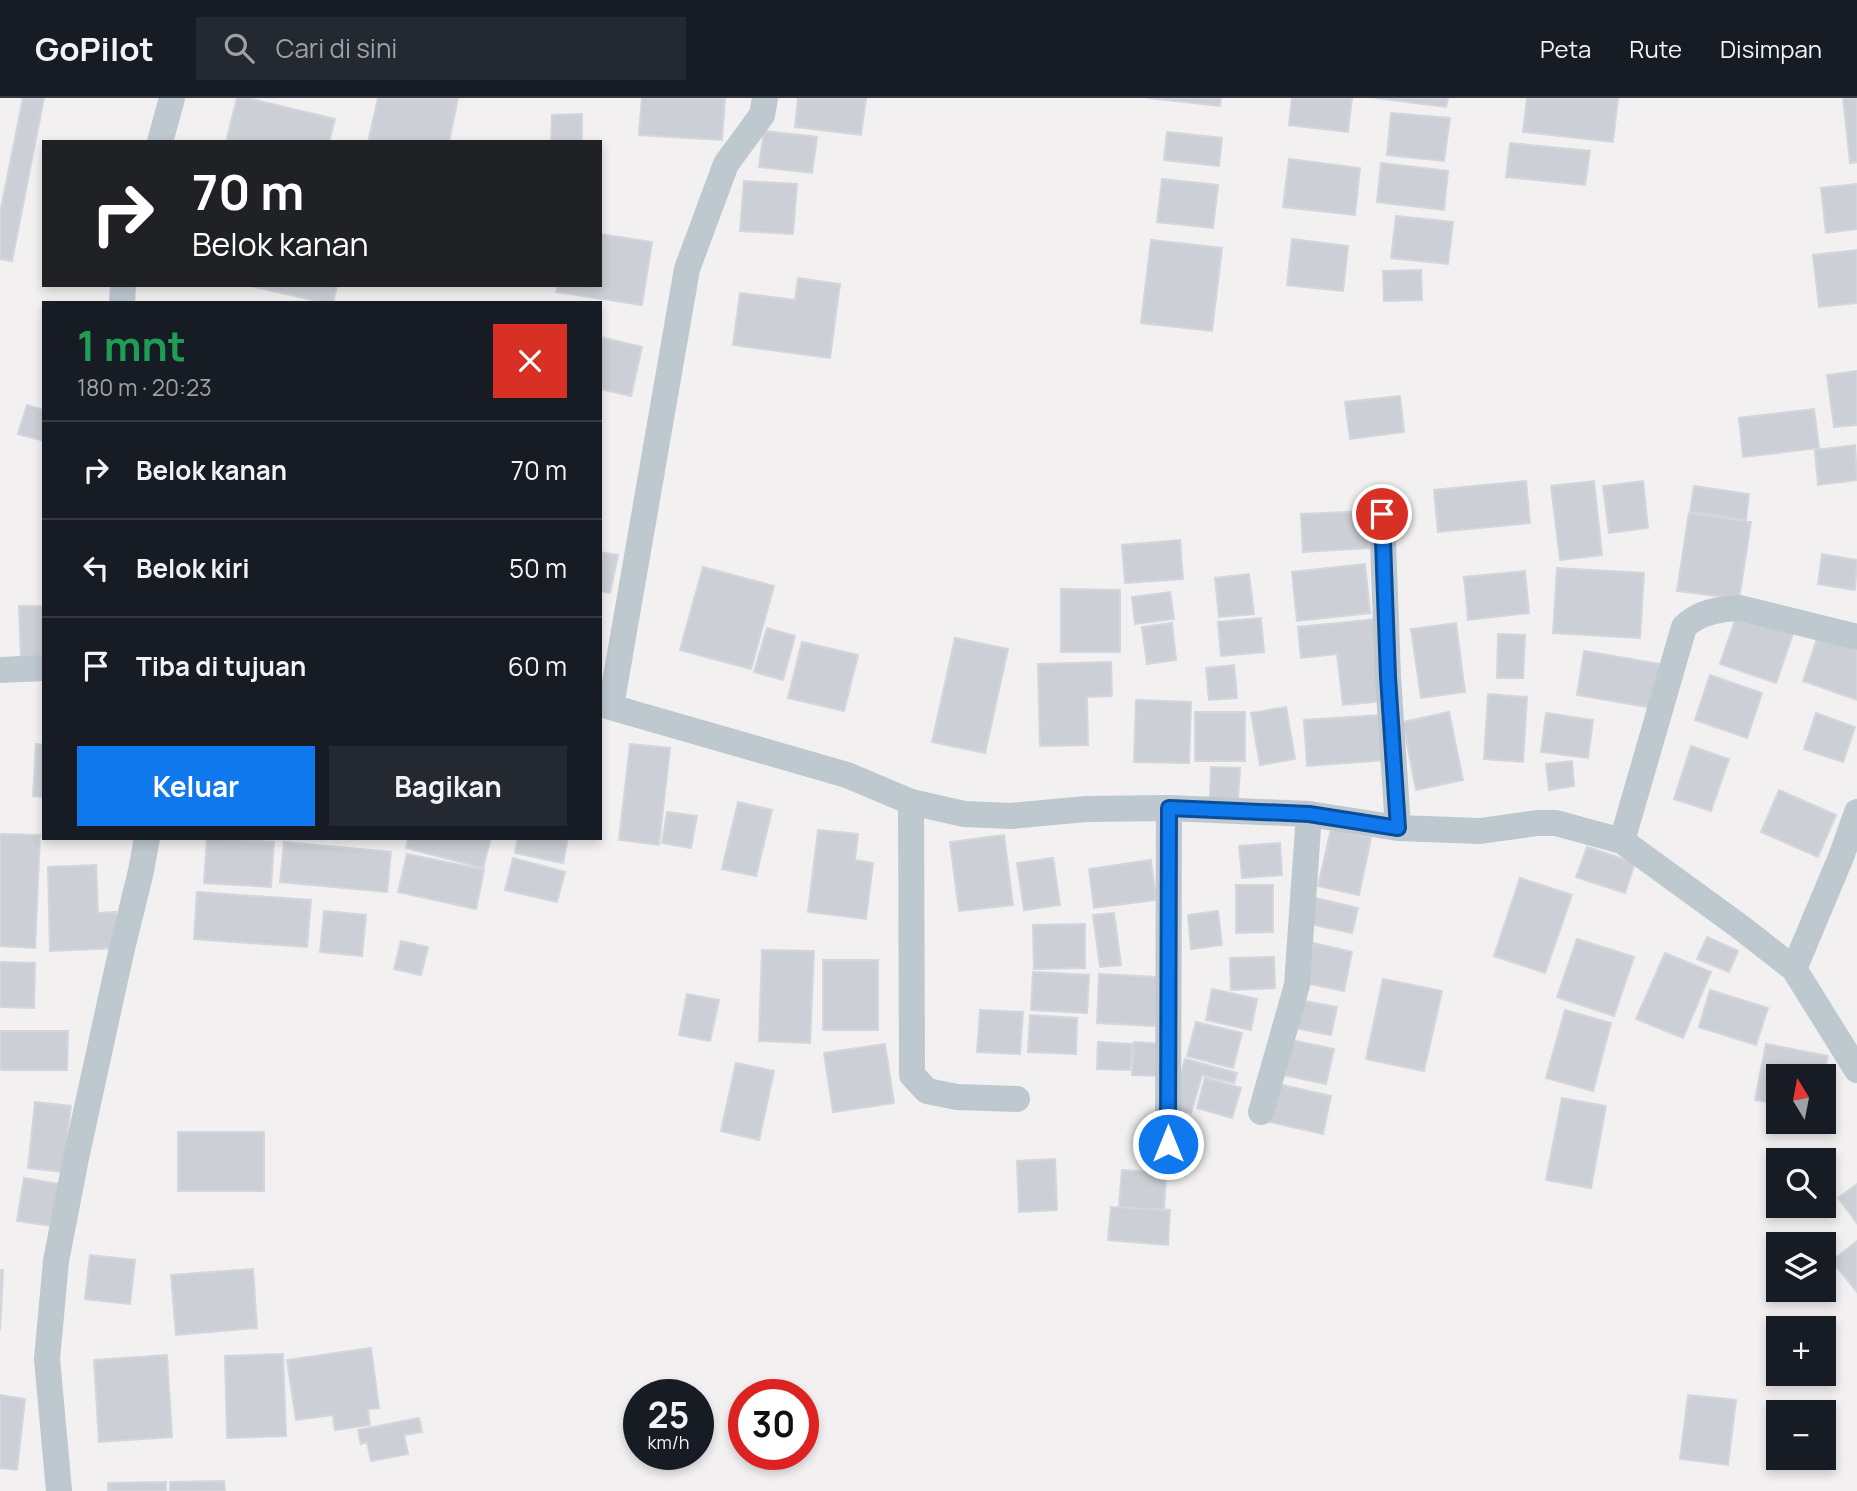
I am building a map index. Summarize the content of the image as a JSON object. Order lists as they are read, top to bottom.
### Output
{
  "north": "top",
  "page": {
    "header": "GoPilot",
    "search": "Cari di sini",
    "nav": ["Peta", "Rute", "Disimpan"],
    "turn": ["70 m", "Belok kanan"],
    "heading": ["1 mnt", "180 m · 20:23"],
    "list": [
      {
        "name": "Belok kanan",
        "value": "70 m"
      },
      {
        "name": "Belok kiri",
        "value": "50 m"
      },
      {
        "name": "Tiba di tujuan",
        "value": "60 m"
      }
    ],
    "buttons": ["Keluar", "Bagikan"],
    "map_buttons": ["+", "−"],
    "speed": "25 km/h",
    "limit": "30"
  }
}
